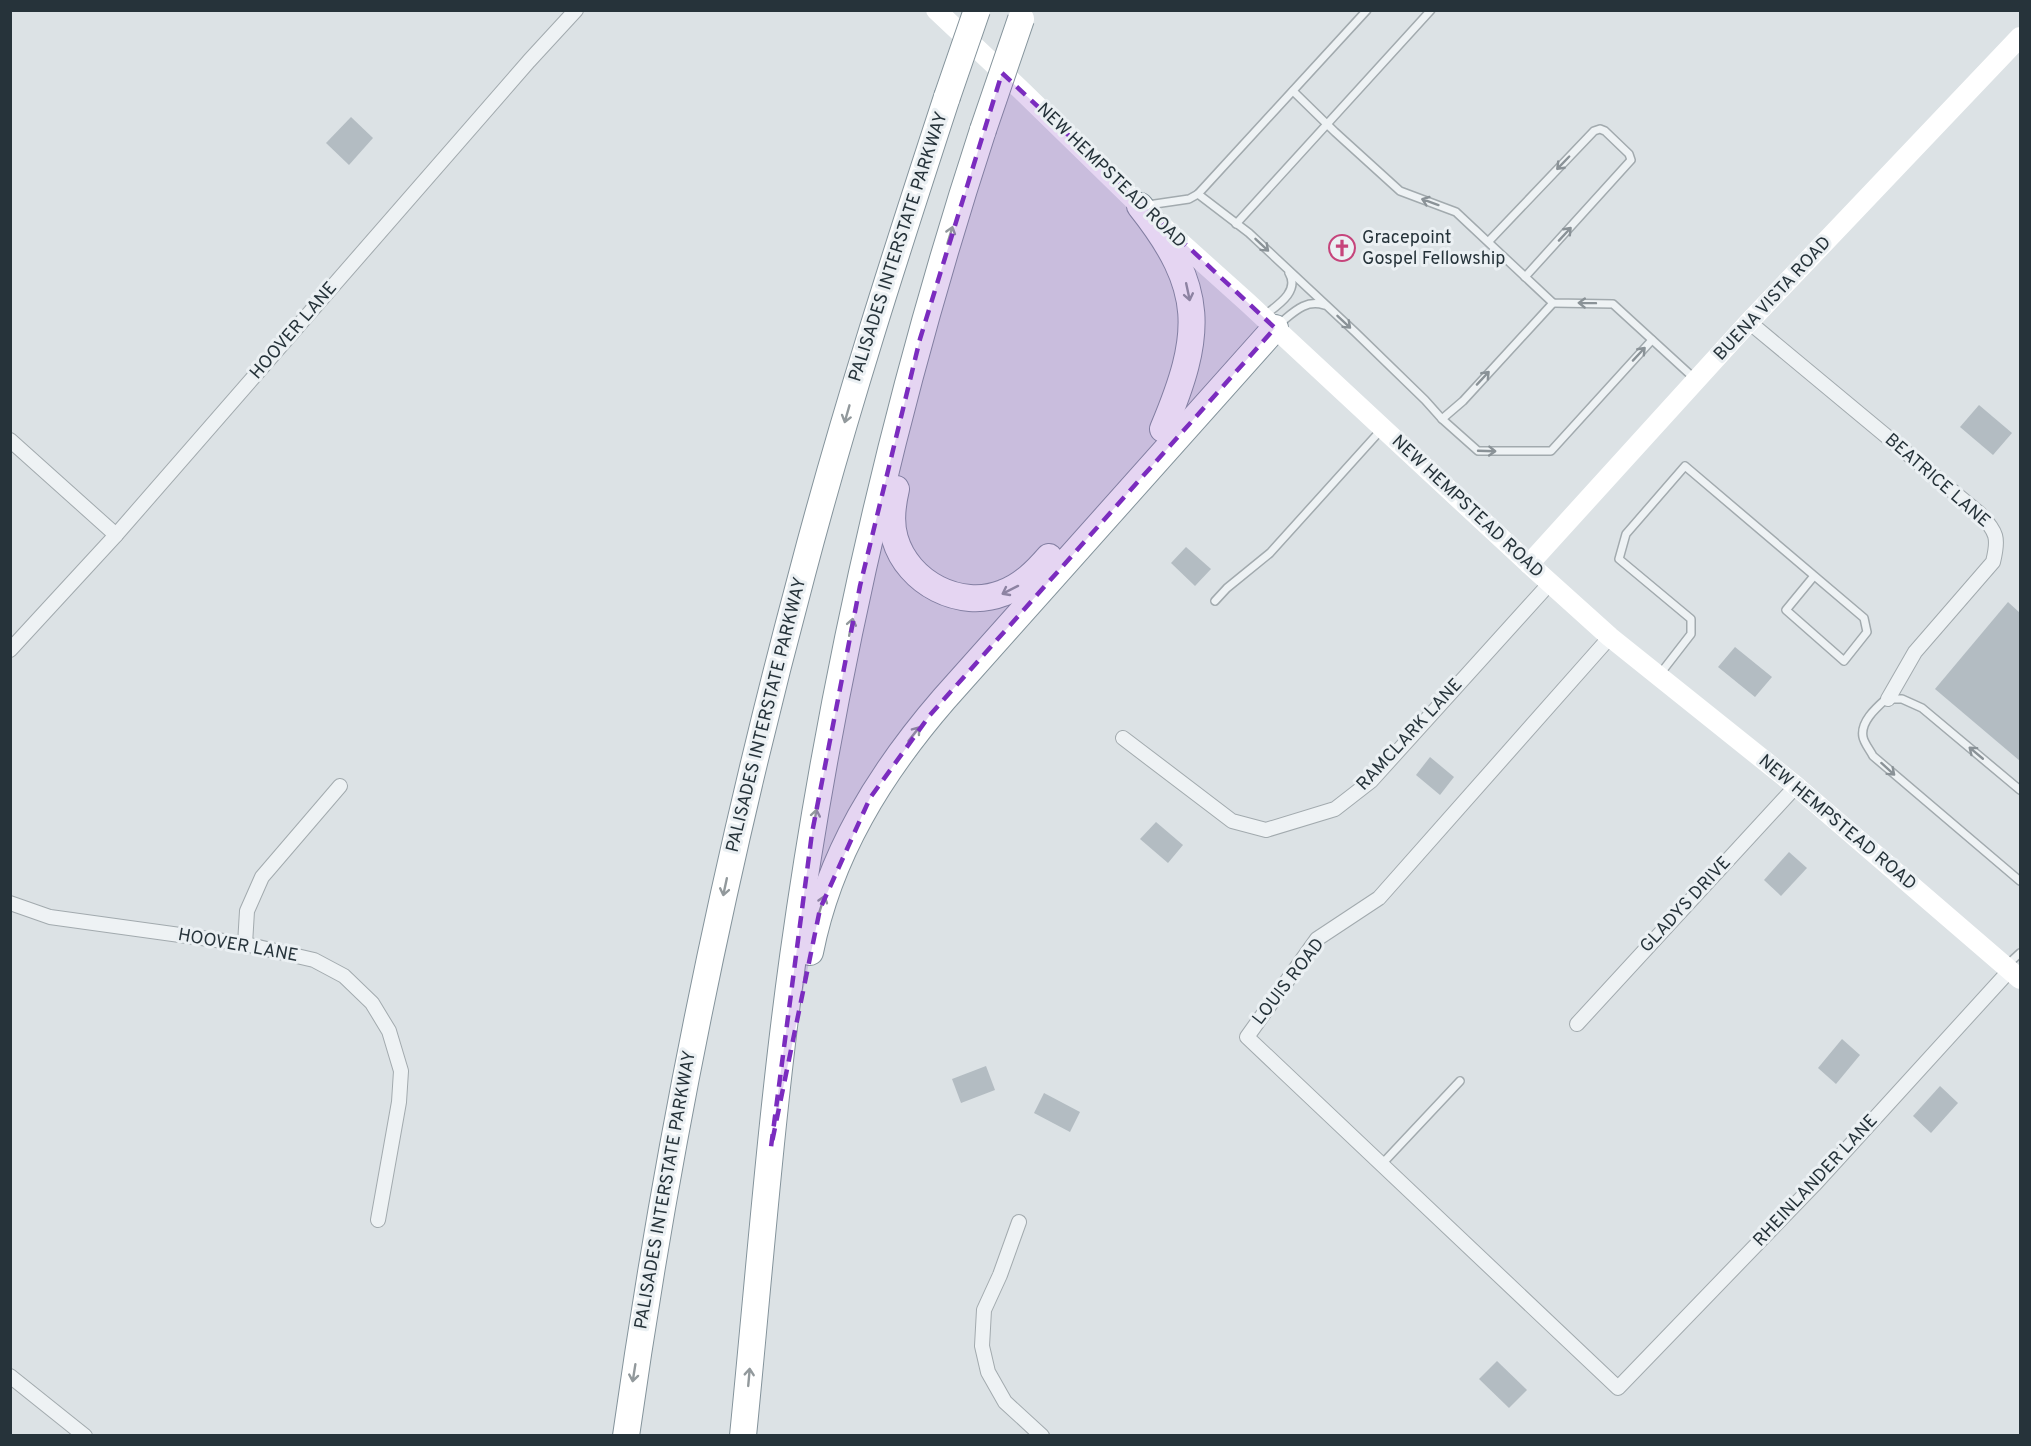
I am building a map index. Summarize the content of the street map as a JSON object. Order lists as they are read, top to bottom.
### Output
{
  "streets": {
    "highway": ["PALISADES INTERSTATE PARKWAY"],
    "street": [
      "NEW HEMPSTEAD ROAD",
      "BUENA VISTA ROAD",
      "HOOVER LANE",
      "BEATRICE LANE",
      "RAMCLARK LANE",
      "GLADYS DRIVE",
      "LOUIS ROAD",
      "RHEINLANDER LANE"
    ]
  },
  "crossings": [
    ["NEW HEMPSTEAD ROAD", "BUENA VISTA ROAD"],
    ["NEW HEMPSTEAD ROAD", "RAMCLARK LANE"],
    ["NEW HEMPSTEAD ROAD", "GLADYS DRIVE"],
    ["NEW HEMPSTEAD ROAD", "LOUIS ROAD"],
    ["NEW HEMPSTEAD ROAD", "RHEINLANDER LANE"],
    ["BUENA VISTA ROAD", "BEATRICE LANE"],
    ["LOUIS ROAD", "RHEINLANDER LANE"]
  ],
  "places": {
    "church": ["Gracepoint Gospel Fellowship"]
  }
}
